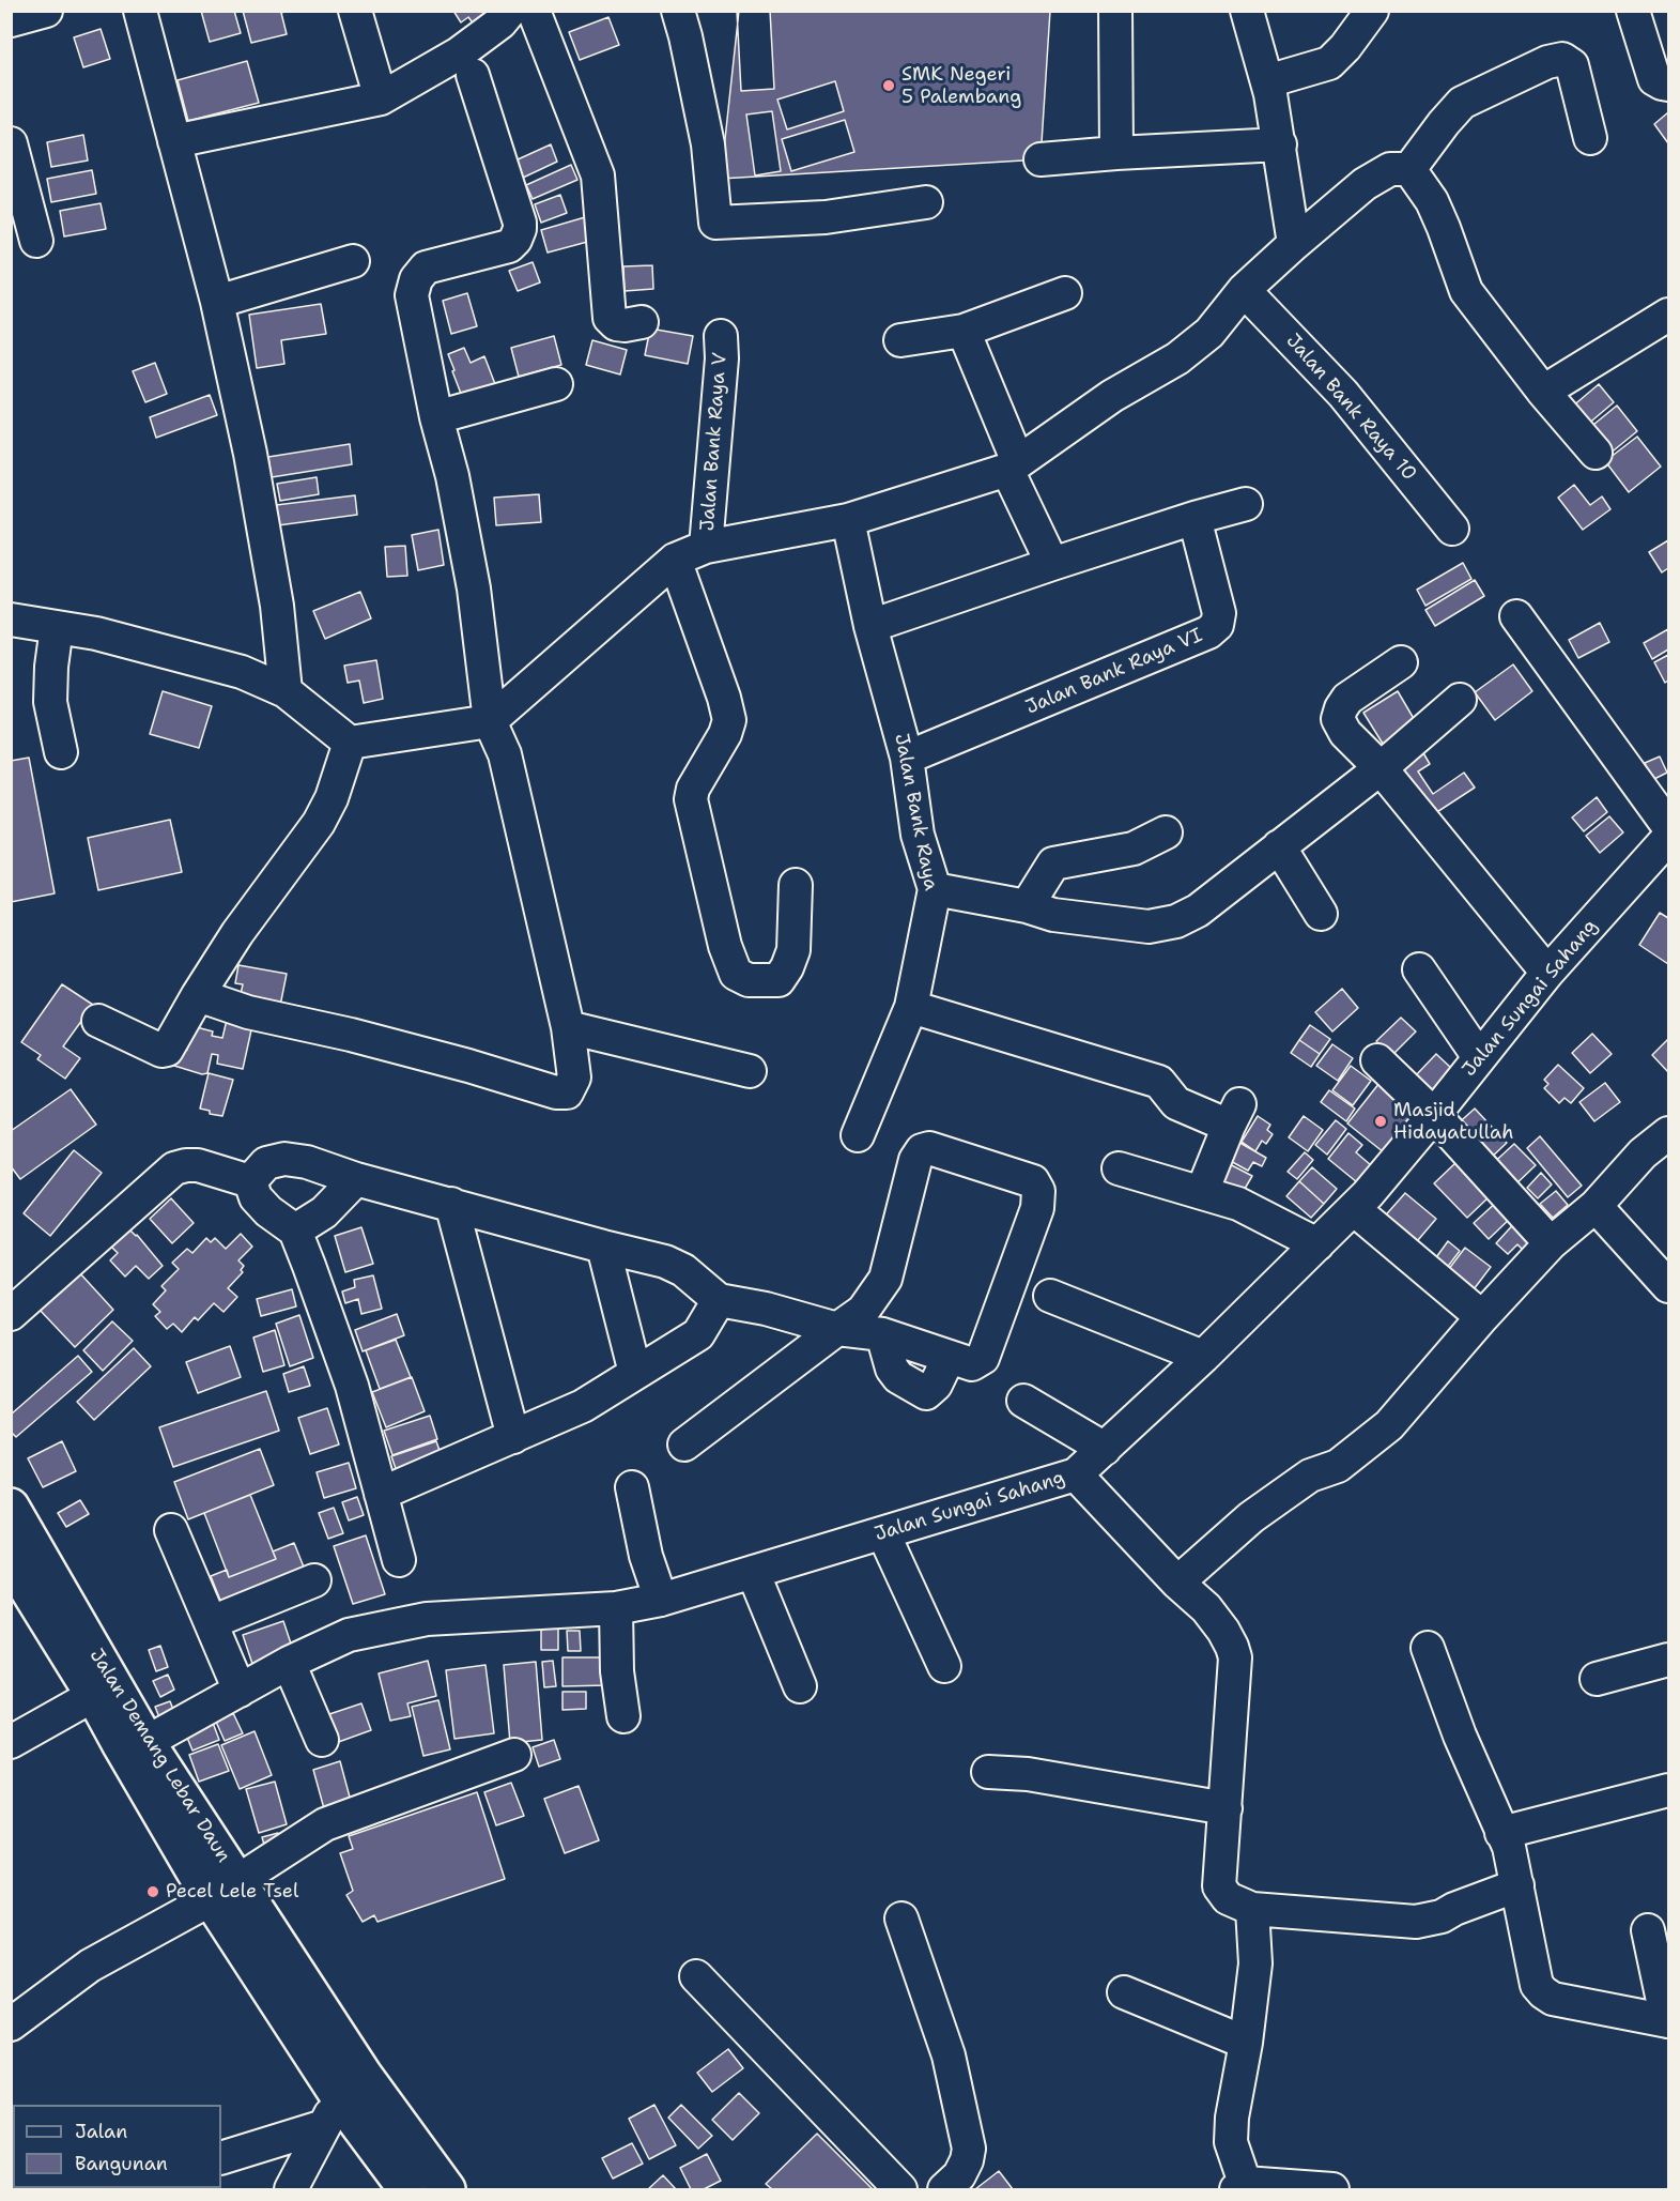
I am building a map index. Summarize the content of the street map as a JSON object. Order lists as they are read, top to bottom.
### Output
{
  "streets": {
    "highway": ["Jalan Demang Lebar Daun"],
    "street": [
      "Jalan Bank Raya 10",
      "Jalan Bank Raya V",
      "Jalan Bank Raya VI",
      "Jalan Bank Raya",
      "Jalan Sungai Sahang"
    ]
  },
  "crossings": [
    ["Jalan Bank Raya VI", "Jalan Bank Raya"],
    ["Jalan Sungai Sahang", "Jalan Demang Lebar Daun"]
  ],
  "places": ["SMK Negeri 5 Palembang", "Masjid Hidayatullah", "Pecel Lele Tsel"],
  "legend": ["Jalan", "Bangunan"]
}
